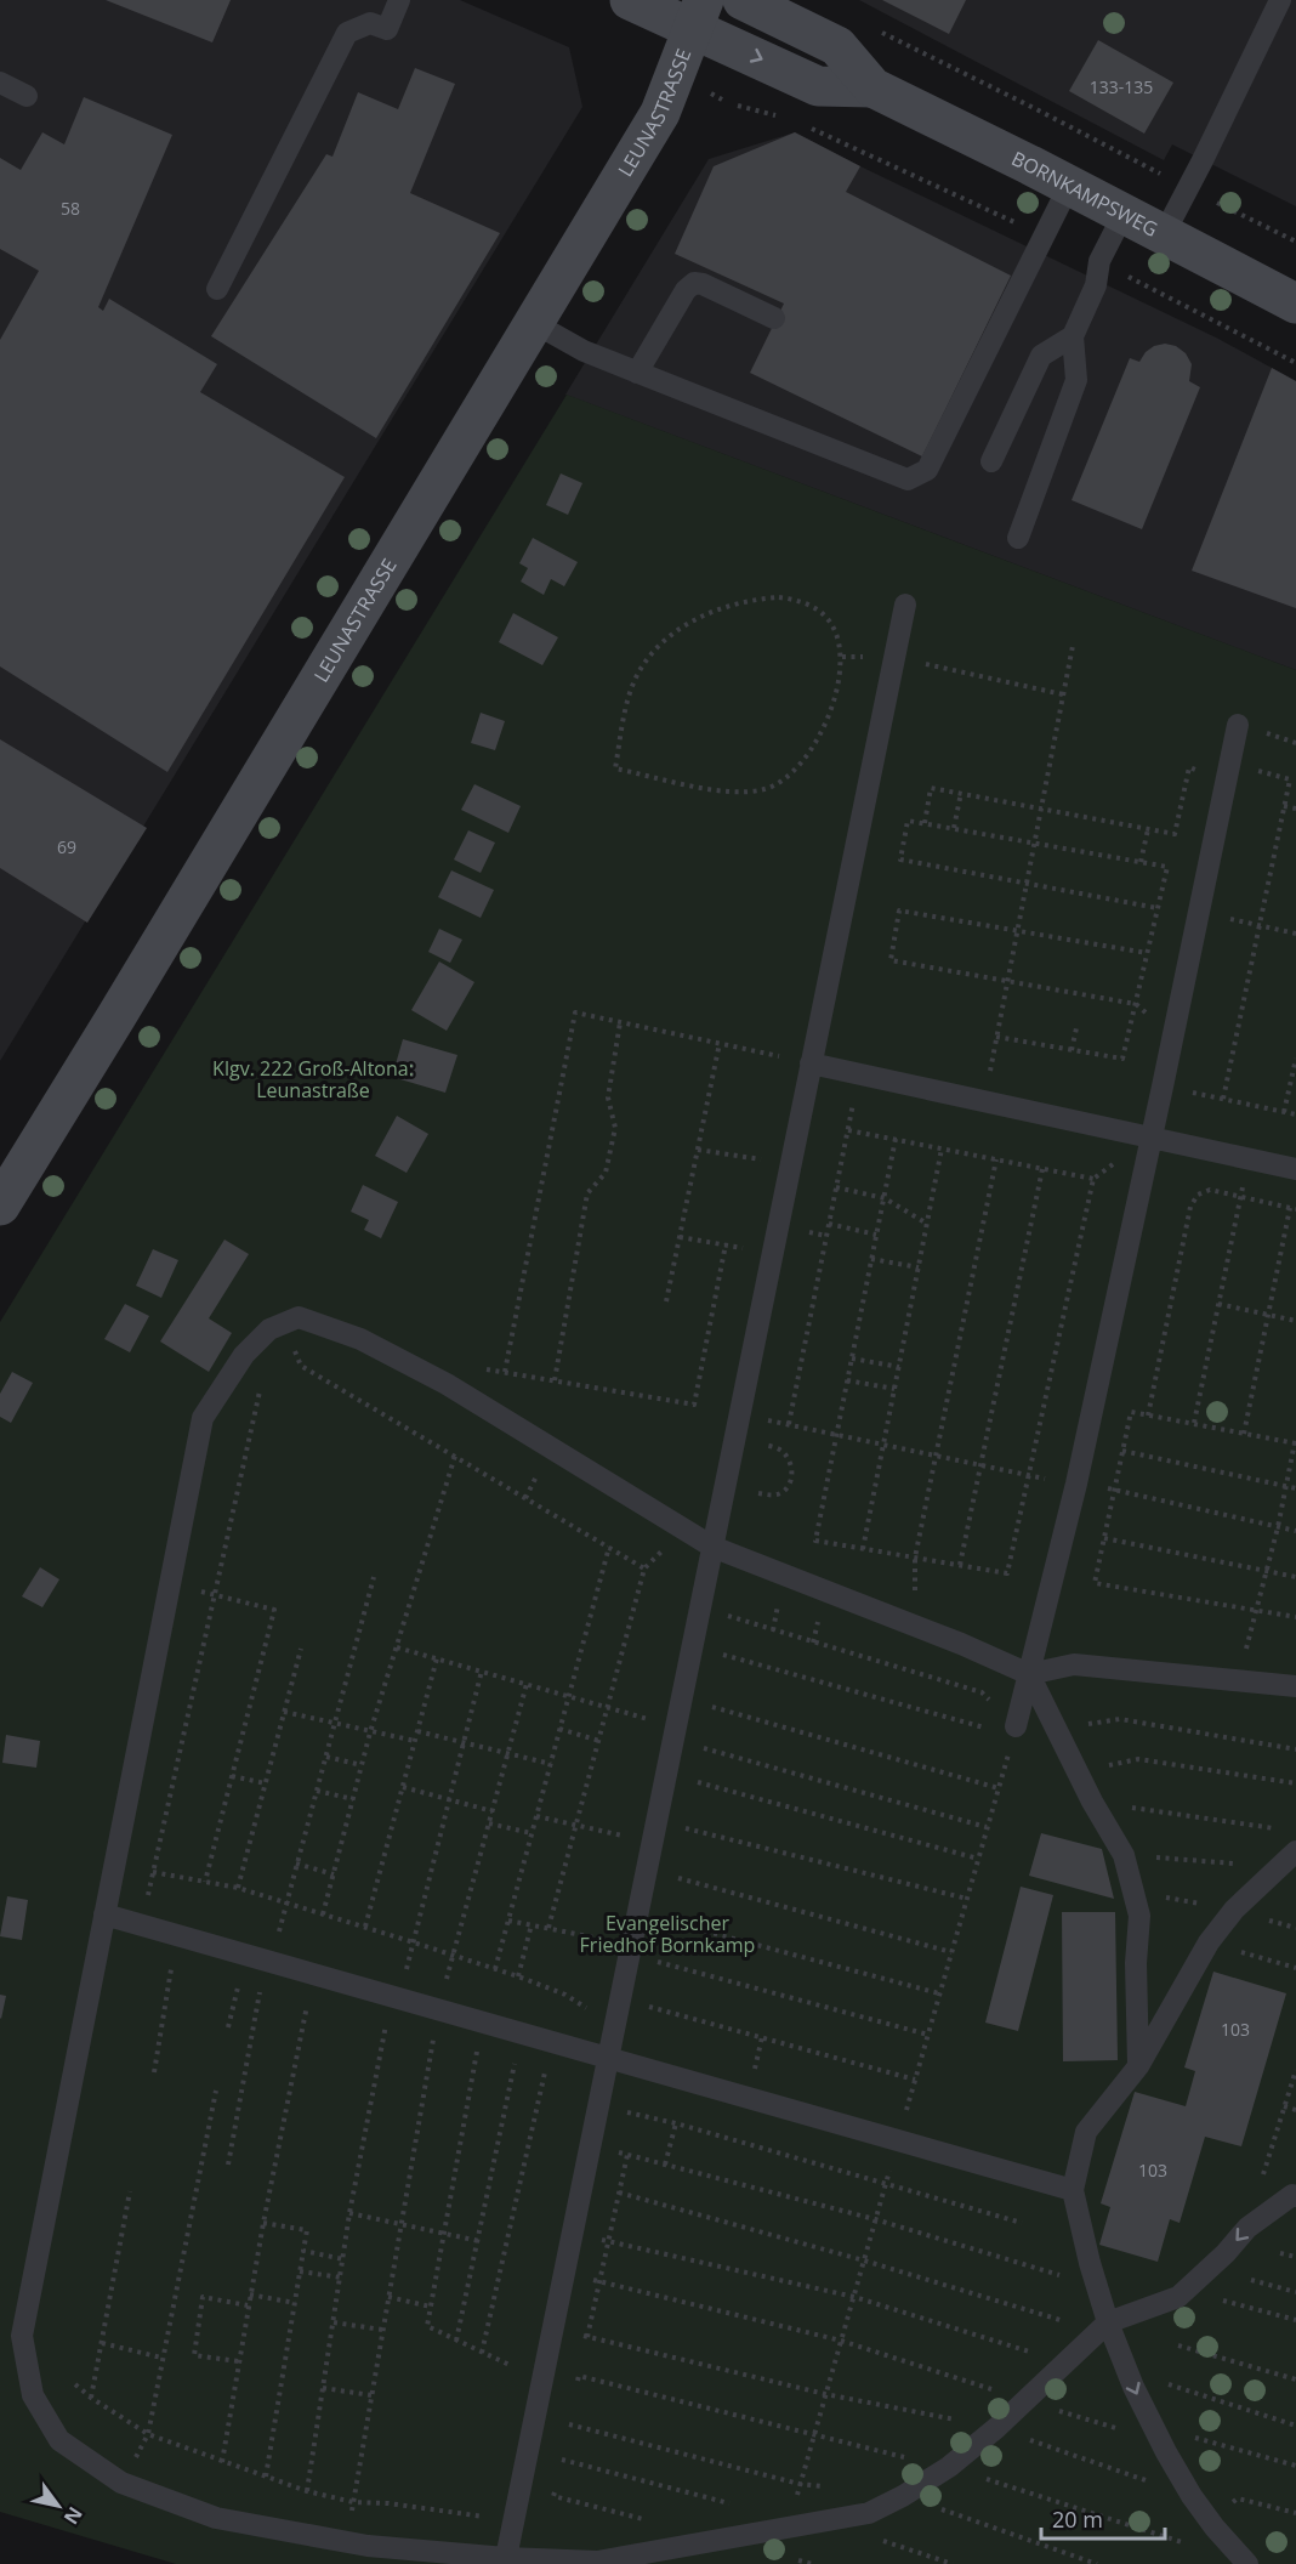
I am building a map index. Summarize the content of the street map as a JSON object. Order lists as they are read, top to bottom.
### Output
{
  "streets": {
    "street": ["LEUNASTRASSE", "BORNKAMPSWEG"]
  },
  "crossings": [
    ["LEUNASTRASSE", "BORNKAMPSWEG"]
  ],
  "parks": ["Klgv. 222 Groß-Altona: Leunastraße", "Evangelischer Friedhof Bornkamp"],
  "house_numbers": [
    "133-135",
    "58",
    "69",
    "103",
    "103"
  ],
  "scale_bar": "20 m",
  "north": "bottom right"
}
